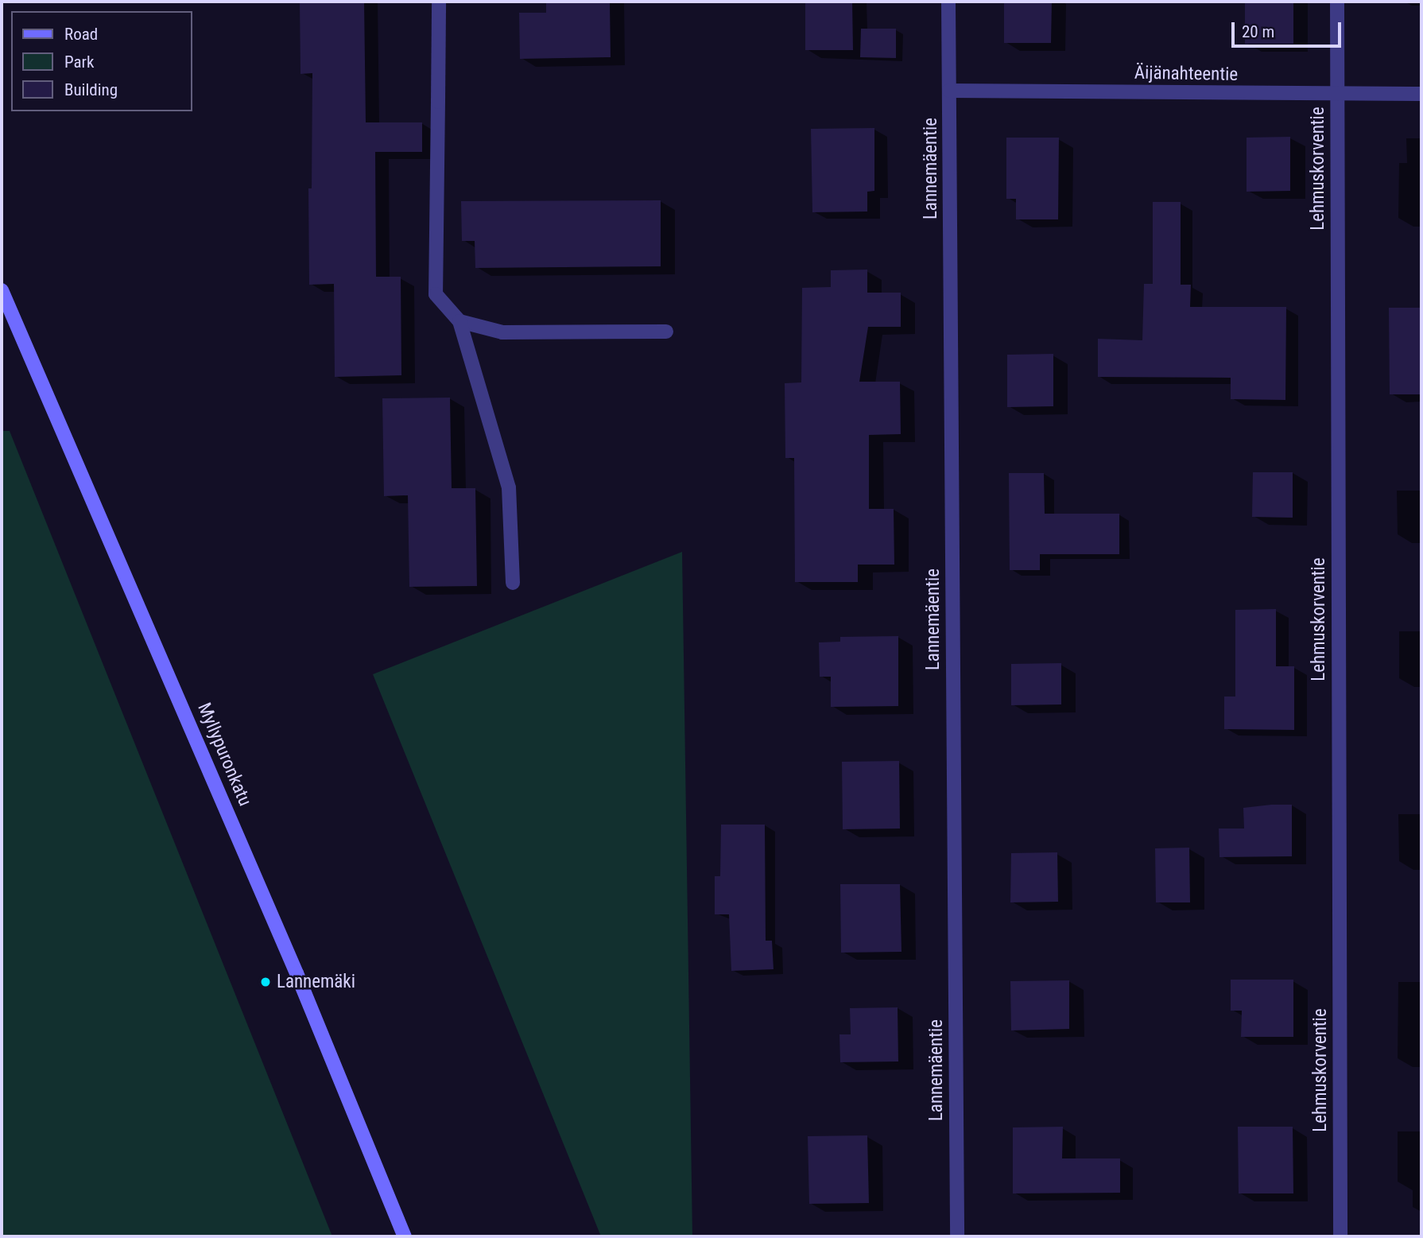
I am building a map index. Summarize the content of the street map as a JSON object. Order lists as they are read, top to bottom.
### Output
{
  "streets": {
    "main road": ["Myllypuronkatu"],
    "street": ["Äijänahteentie", "Lannemäentie", "Lehmuskorventie"]
  },
  "crossings": [
    ["Äijänahteentie", "Lannemäentie"],
    ["Äijänahteentie", "Lehmuskorventie"]
  ],
  "places": ["Lannemäki"],
  "legend": ["Road", "Park", "Building"],
  "scale_bar": "20 m"
}
